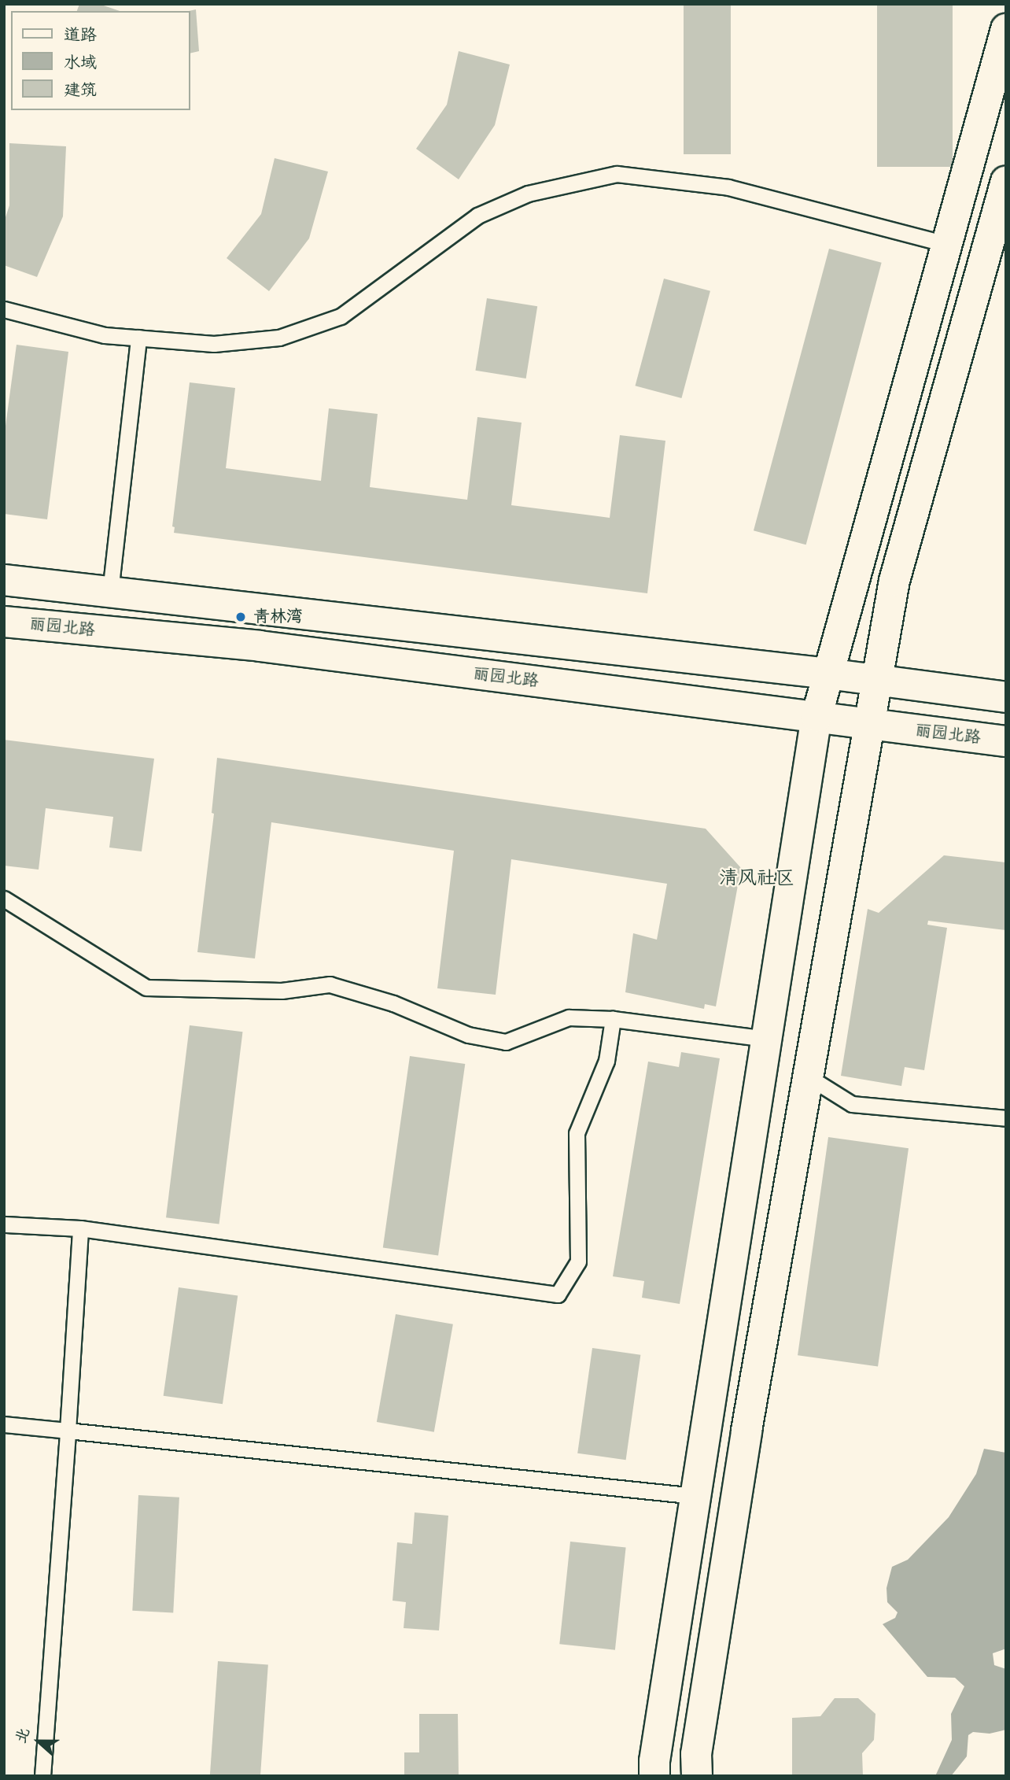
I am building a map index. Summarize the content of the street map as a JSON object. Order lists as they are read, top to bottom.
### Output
{
  "streets": {
    "street": ["丽园北路"]
  },
  "districts": ["清风社区"],
  "places": ["青林湾"],
  "legend": ["道路", "水域", "建筑"],
  "north": "left"
}
